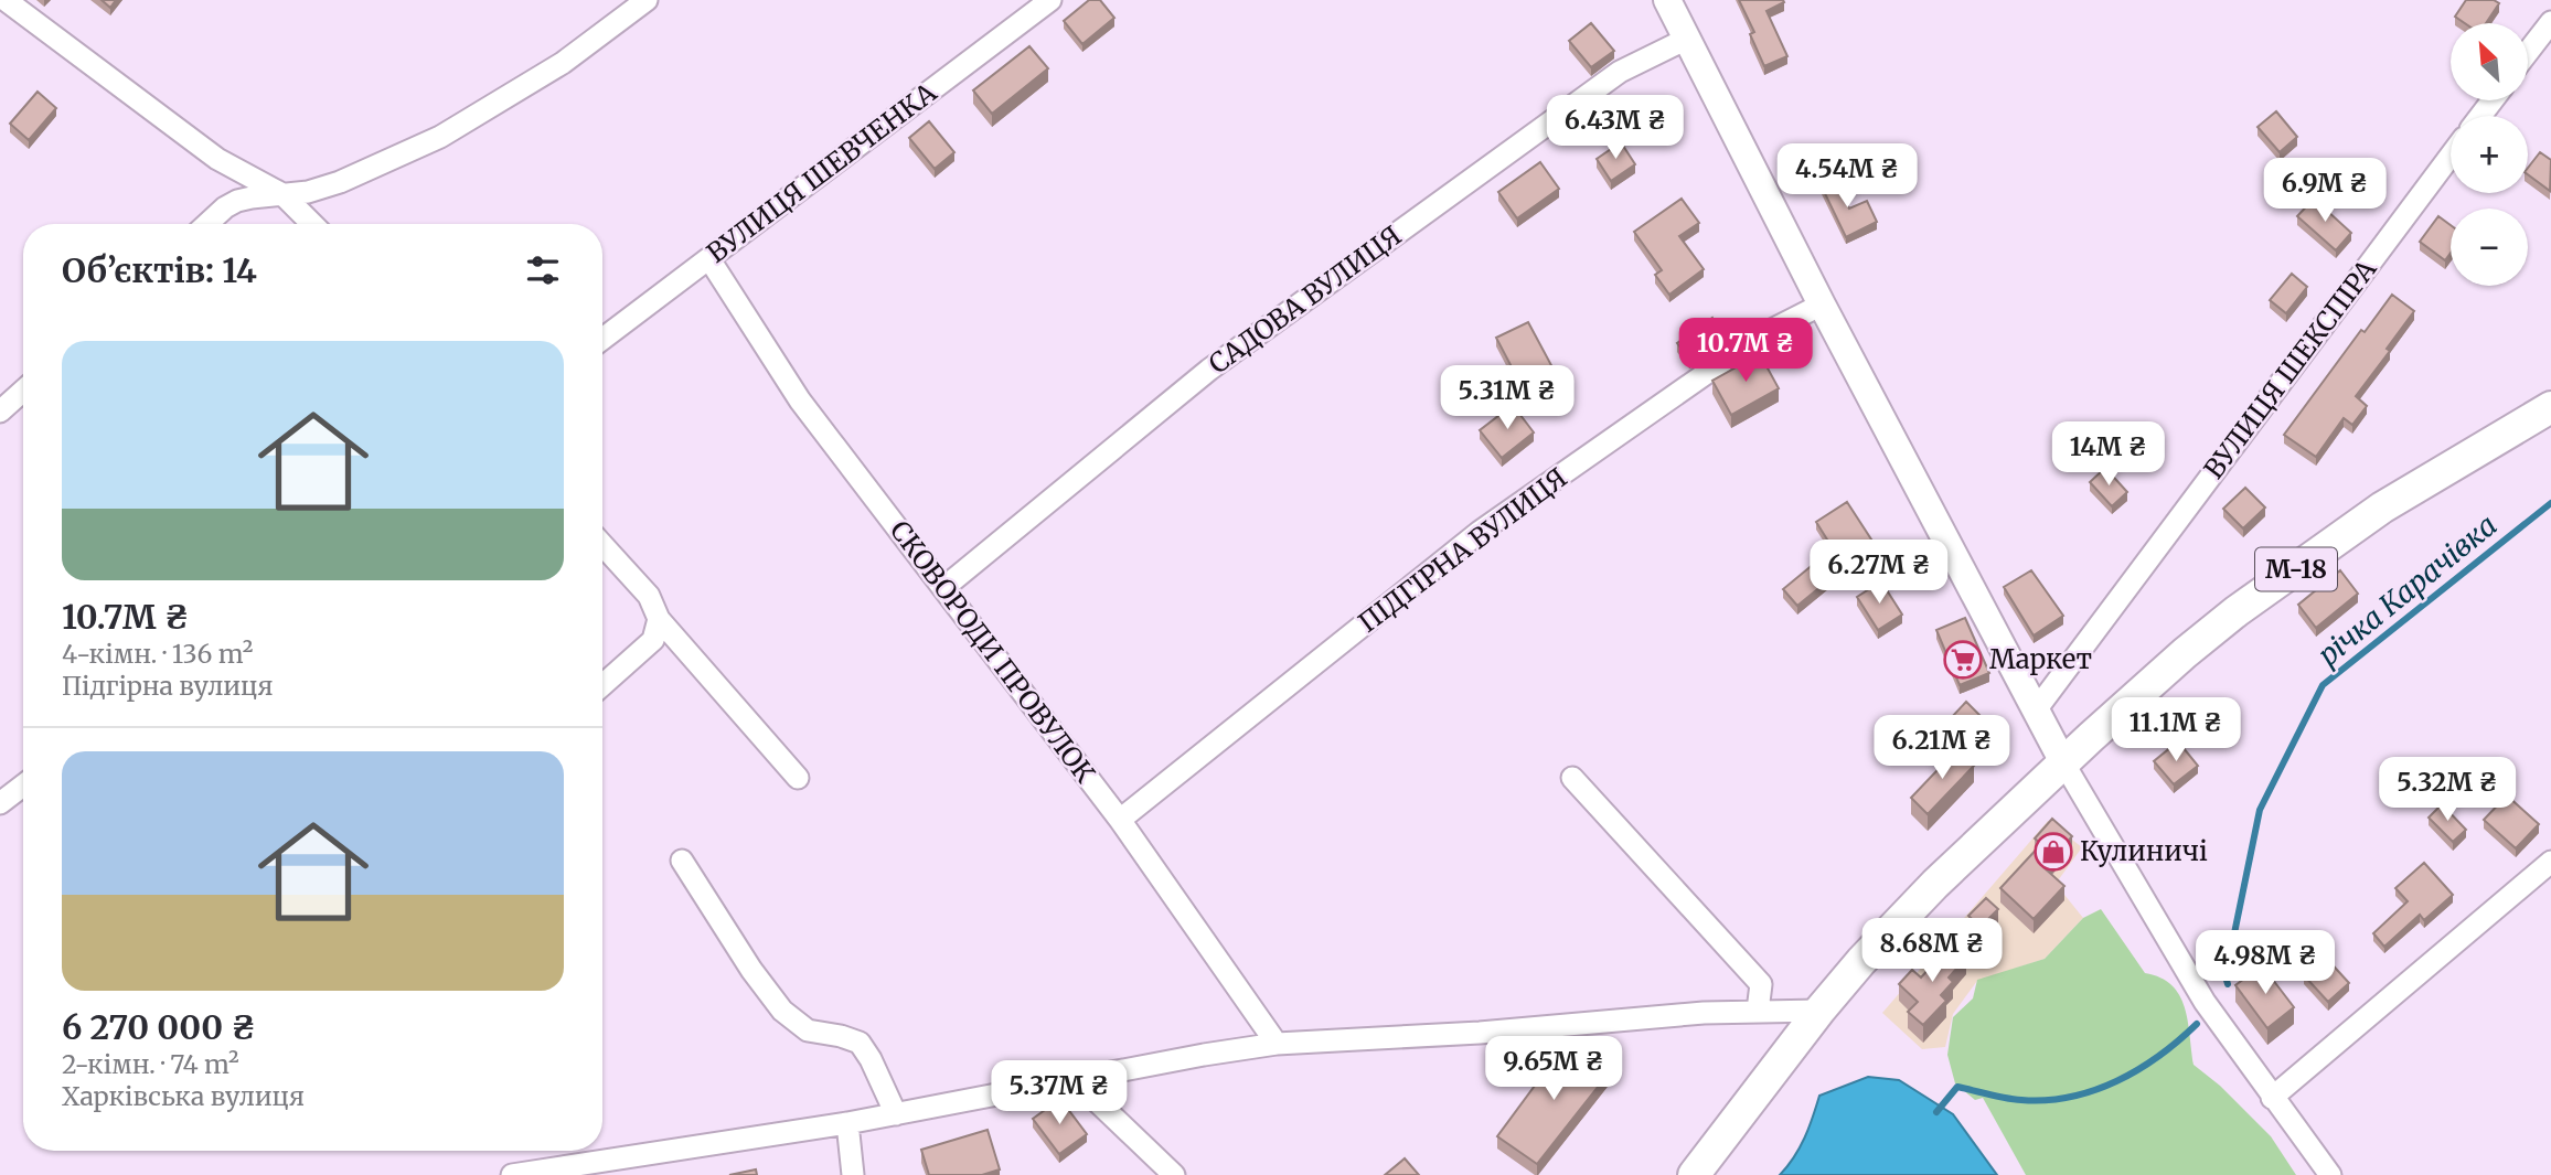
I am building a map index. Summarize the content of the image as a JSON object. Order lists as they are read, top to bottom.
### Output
{
  "streets": {
    "highway": ["М-18"],
    "street": [
      "ВУЛИЦЯ ШЕВЧЕНКА",
      "САДОВА ВУЛИЦЯ",
      "ВУЛИЦЯ ШЕКСПІРА",
      "ПІДГІРНА ВУЛИЦЯ",
      "СКОВОРОДИ ПРОВУЛОК"
    ]
  },
  "crossings": [
    ["ВУЛИЦЯ ШЕВЧЕНКА", "СКОВОРОДИ ПРОВУЛОК"],
    ["САДОВА ВУЛИЦЯ", "СКОВОРОДИ ПРОВУЛОК"],
    ["ПІДГІРНА ВУЛИЦЯ", "СКОВОРОДИ ПРОВУЛОК"]
  ],
  "water": ["річка Карачівка"],
  "places": {
    "supermarket": ["Маркет"],
    "shop": ["Кулиничі"]
  },
  "north": "top left",
  "page": {
    "map_buttons": ["+", "−"],
    "price": [
      "6.43M ₴",
      "4.54M ₴",
      "6.9M ₴",
      "10.7M ₴",
      "5.31M ₴",
      "14M ₴",
      "6.27M ₴",
      "11.1M ₴",
      "6.21M ₴",
      "5.32M ₴",
      "8.68M ₴",
      "4.98M ₴",
      "9.65M ₴",
      "5.37M ₴"
    ],
    "heading": "Об’єктів: 14",
    "list": [
      {
        "name": "10.7M ₴",
        "note": "4-кімн. · 136 m² · Підгірна вулиця"
      },
      {
        "name": "6 270 000 ₴",
        "note": "2-кімн. · 74 m² · Харківська вулиця"
      }
    ]
  }
}
